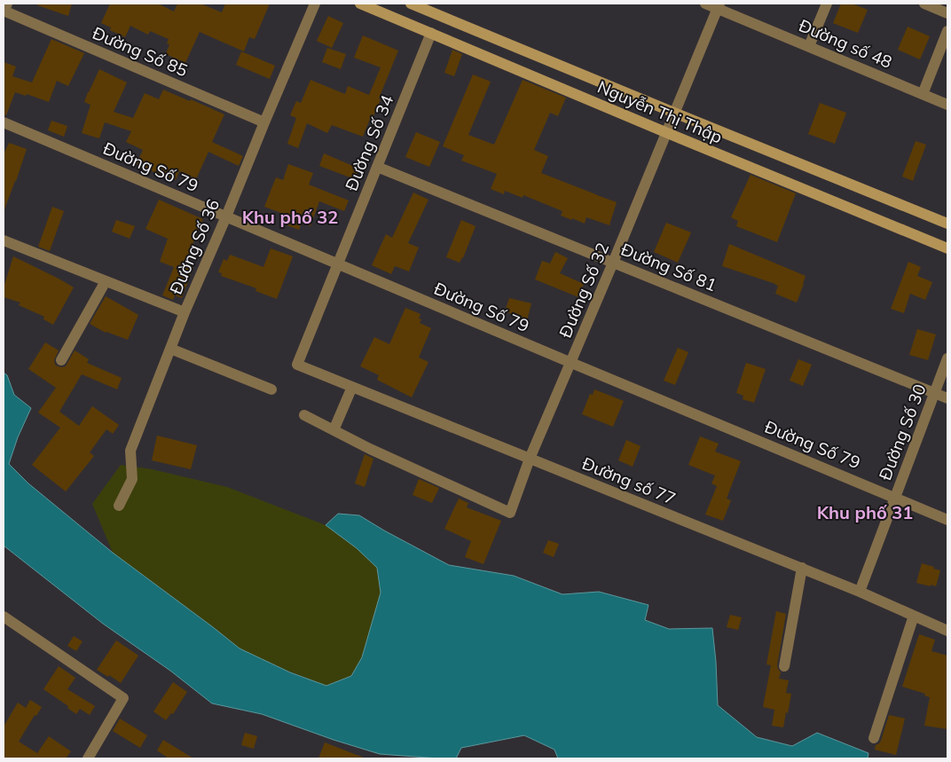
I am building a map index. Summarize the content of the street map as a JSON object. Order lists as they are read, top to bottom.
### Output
{
  "streets": {
    "main road": ["Nguyễn Thị Thập"],
    "street": [
      "Đường số 48",
      "Đường Số 85",
      "Đường Số 34",
      "Đường Số 79",
      "Đường Số 36",
      "Đường Số 81",
      "Đường Số 32",
      "Đường Số 30",
      "Đường số 77"
    ]
  },
  "crossings": [
    ["Đường số 48", "Đường Số 32"],
    ["Đường Số 85", "Đường Số 36"],
    ["Nguyễn Thị Thập", "Đường Số 34"],
    ["Nguyễn Thị Thập", "Đường Số 32"],
    ["Đường Số 34", "Đường Số 79"],
    ["Đường Số 34", "Đường Số 81"],
    ["Đường Số 34", "Đường số 77"],
    ["Đường Số 79", "Đường Số 36"],
    ["Đường Số 79", "Đường Số 32"],
    ["Đường Số 79", "Đường Số 30"],
    ["Đường Số 81", "Đường Số 32"],
    ["Đường Số 81", "Đường Số 30"],
    ["Đường Số 32", "Đường số 77"],
    ["Đường Số 30", "Đường số 77"]
  ],
  "districts": ["Khu phố 32", "Khu phố 31"]
}
